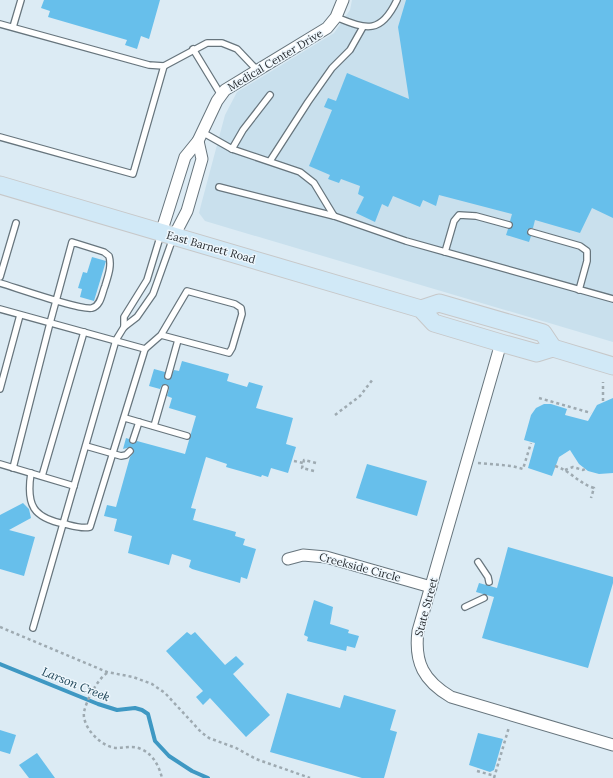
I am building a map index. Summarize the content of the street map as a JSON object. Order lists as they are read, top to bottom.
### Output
{
  "streets": {
    "main road": ["East Barnett Road"],
    "street": ["Medical Center Drive", "Creekside Circle", "State Street"]
  },
  "crossings": [
    ["Medical Center Drive", "East Barnett Road"],
    ["East Barnett Road", "State Street"],
    ["Creekside Circle", "State Street"]
  ],
  "water": ["Larson Creek"]
}
